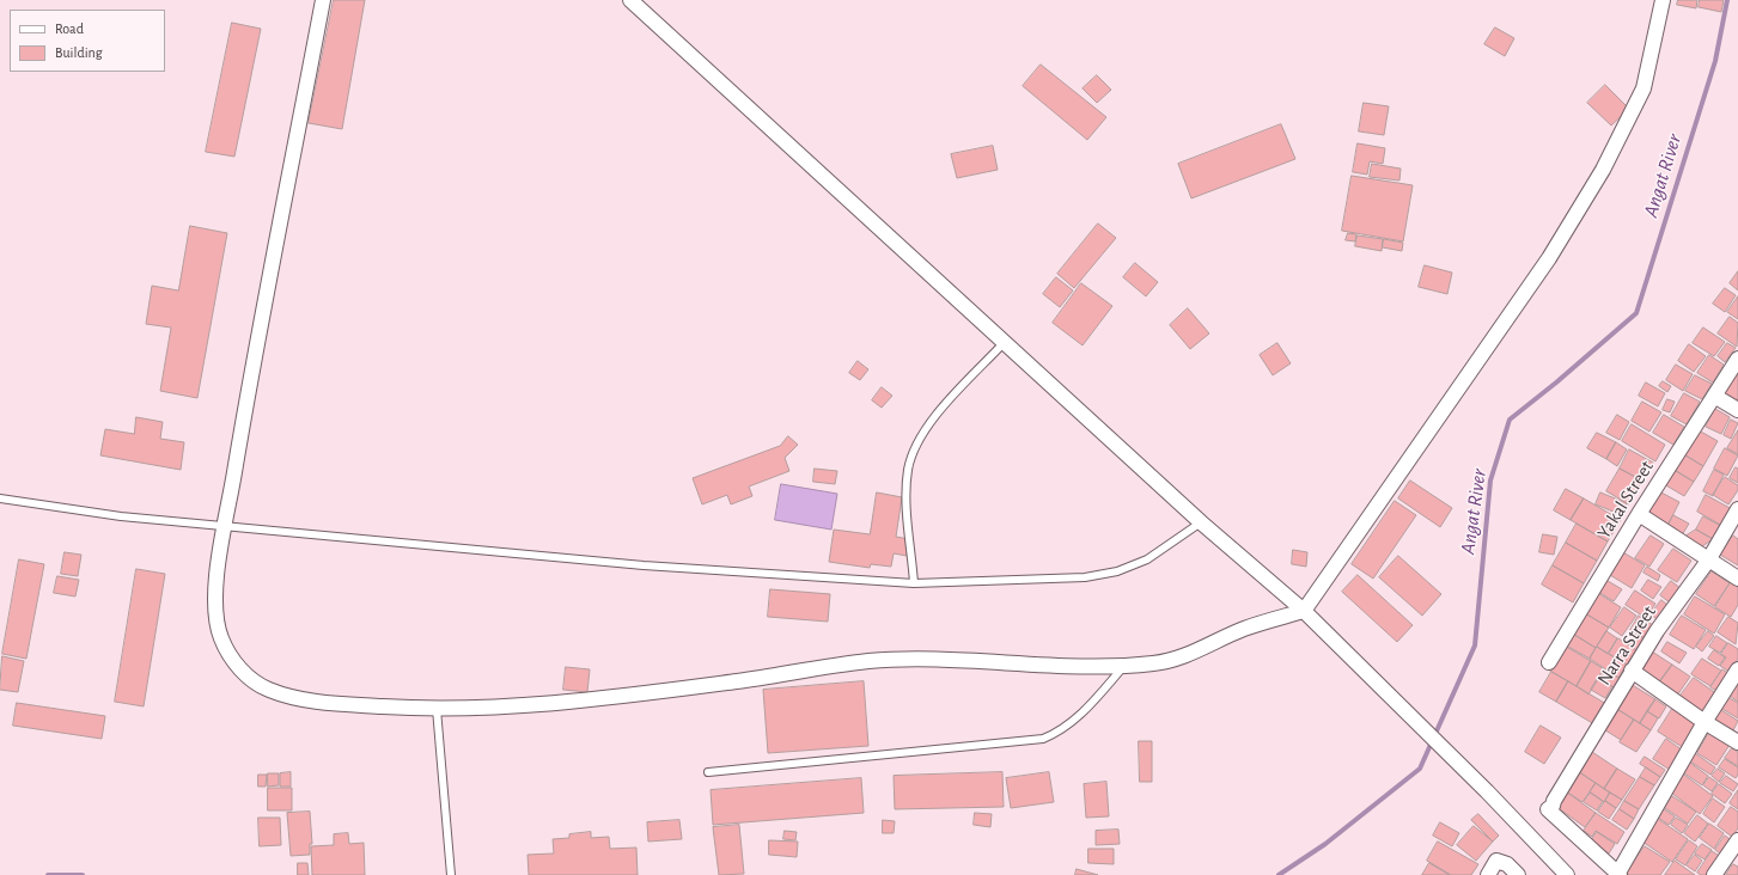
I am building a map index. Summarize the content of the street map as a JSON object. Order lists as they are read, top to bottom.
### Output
{
  "streets": {
    "street": ["Yakal Street", "Narra Street"]
  },
  "water": ["Angat River"],
  "legend": ["Road", "Building"]
}
